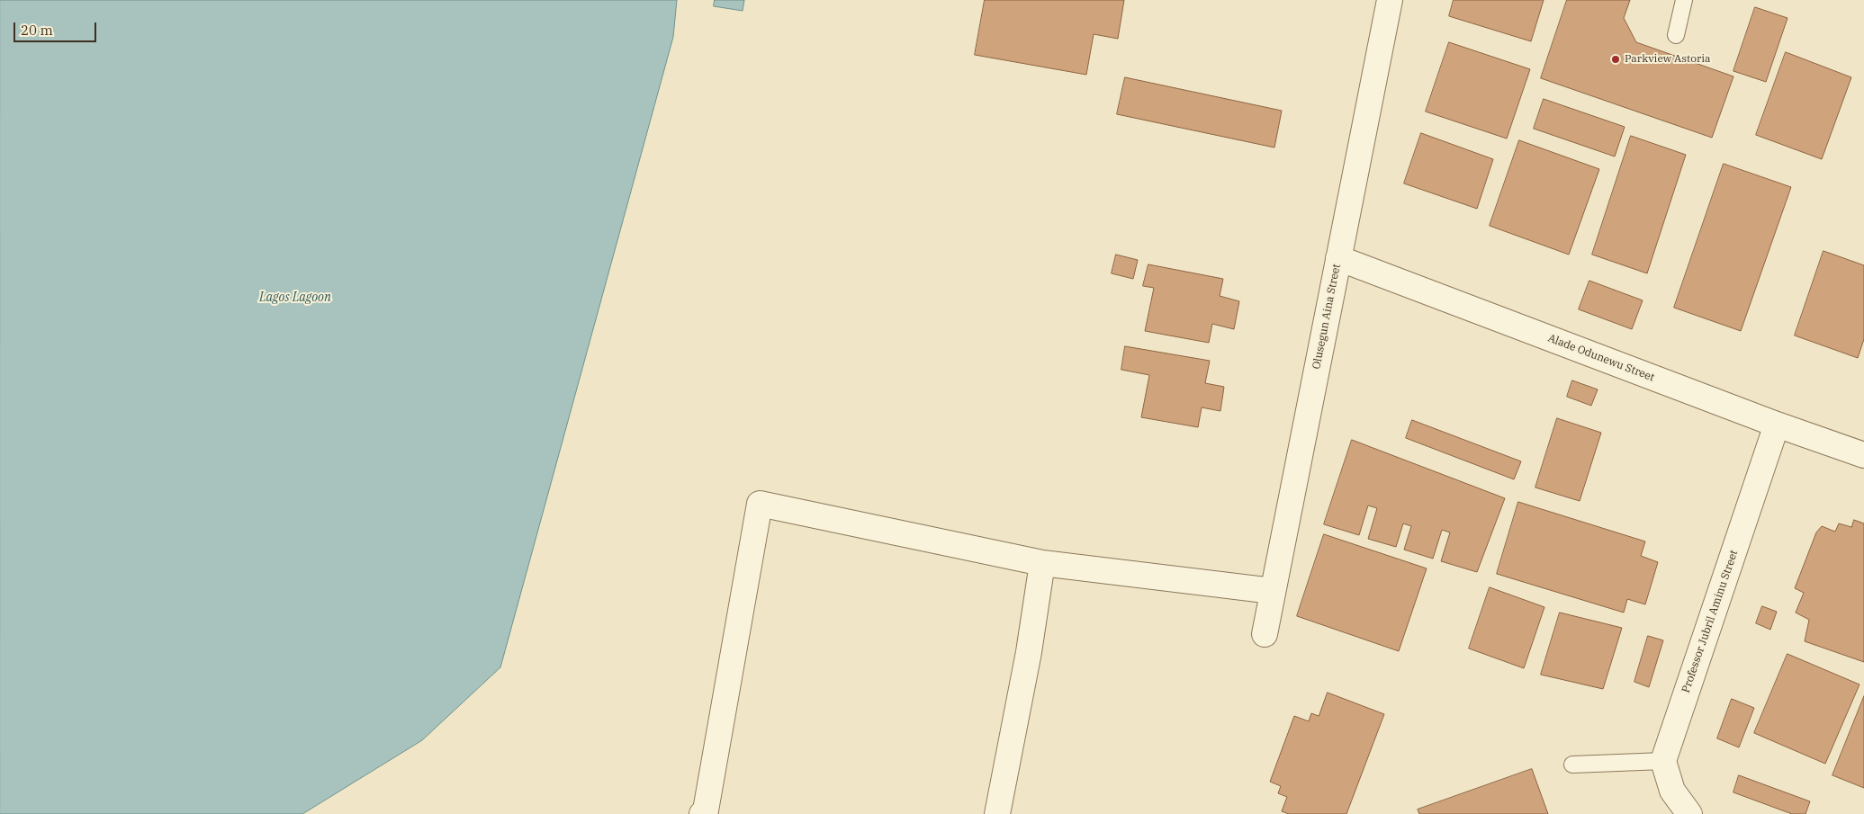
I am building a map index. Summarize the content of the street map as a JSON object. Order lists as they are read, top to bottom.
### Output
{
  "streets": {
    "street": ["Olusegun Aina Street", "Alade Odunewu Street", "Professor Jubril Aminu Street"]
  },
  "crossings": [
    ["Olusegun Aina Street", "Alade Odunewu Street"],
    ["Alade Odunewu Street", "Professor Jubril Aminu Street"]
  ],
  "water": ["Lagos Lagoon"],
  "places": ["Parkview Astoria"],
  "scale_bar": "20 m"
}
